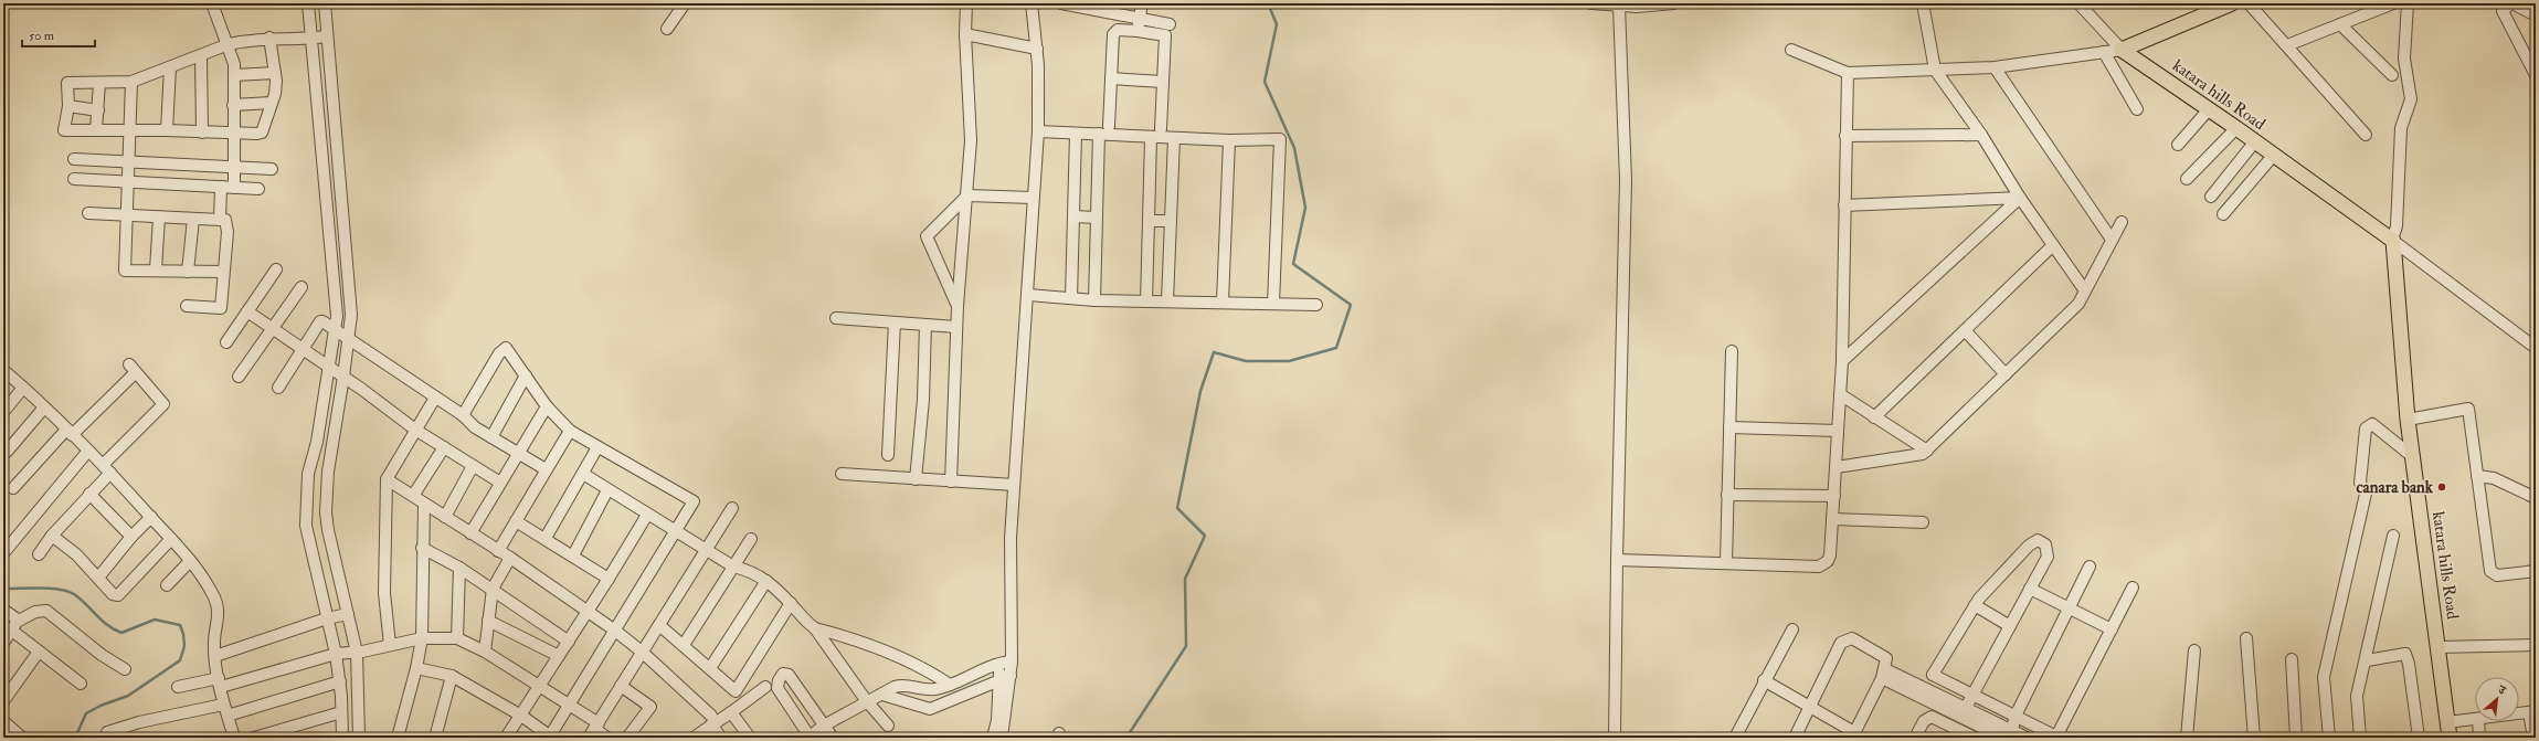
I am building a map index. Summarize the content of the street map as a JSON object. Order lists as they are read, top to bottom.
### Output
{
  "streets": {
    "main road": ["katara hills Road"]
  },
  "places": ["canara bank"],
  "scale_bar": "50 m",
  "north": "top right"
}
